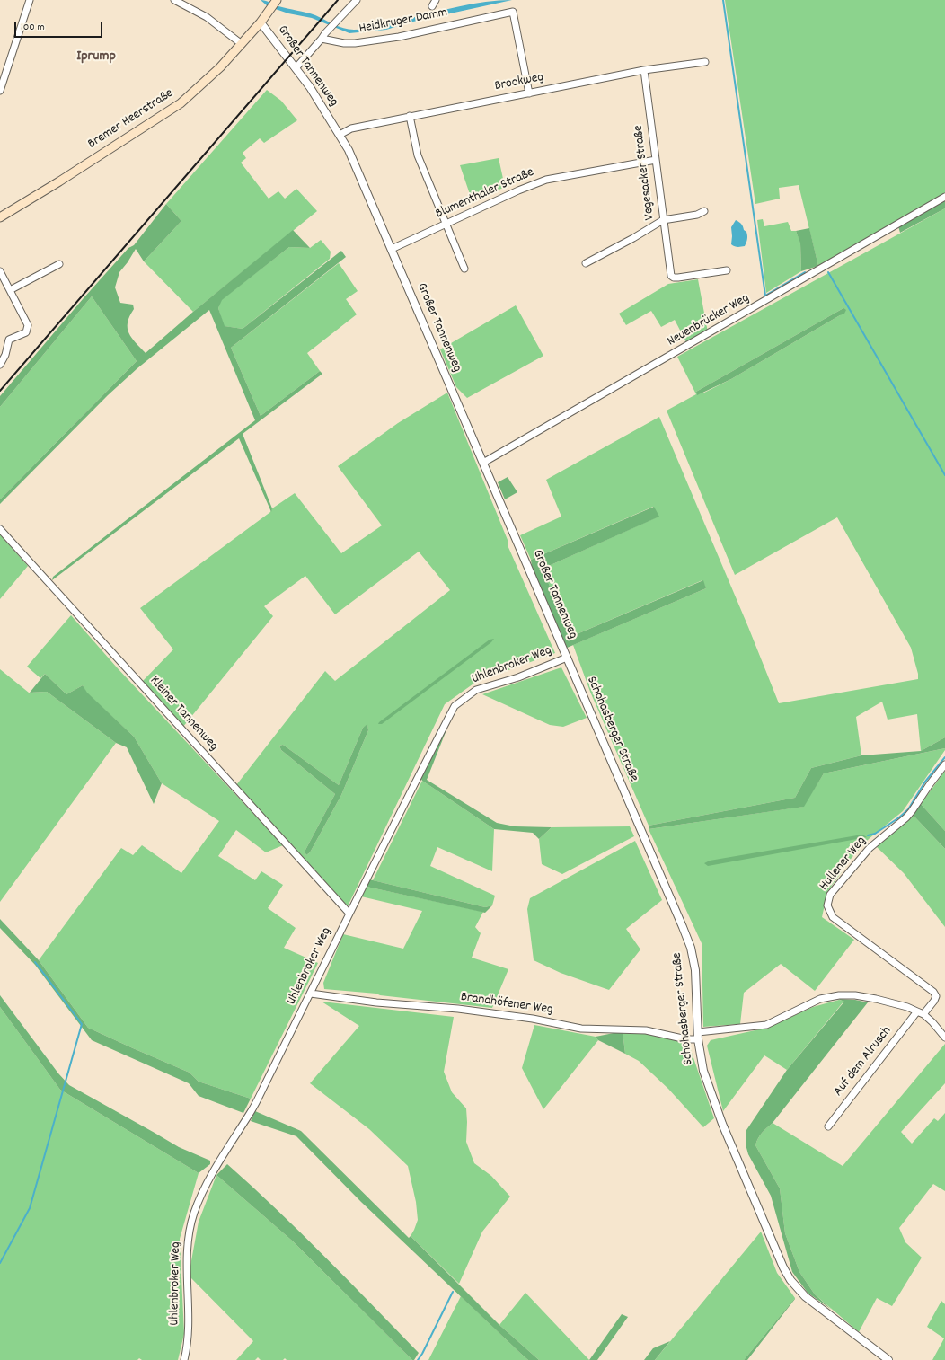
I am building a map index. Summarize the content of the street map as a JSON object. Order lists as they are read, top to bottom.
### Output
{
  "streets": {
    "main road": ["Bremer Heerstraße"],
    "street": [
      "Heidkruger Damm",
      "Großer Tannenweg",
      "Brookweg",
      "Vegesacker Straße",
      "Blumenthaler Straße",
      "Neuenbrücker Weg",
      "Uhlenbroker Weg",
      "Kleiner Tannenweg",
      "Schohasberger Straße",
      "Hullener Weg",
      "Brandhöfener Weg",
      "Auf dem Alrusch"
    ]
  },
  "crossings": [
    ["Heidkruger Damm", "Brookweg"],
    ["Großer Tannenweg", "Brookweg"],
    ["Großer Tannenweg", "Bremer Heerstraße"],
    ["Großer Tannenweg", "Blumenthaler Straße"],
    ["Großer Tannenweg", "Neuenbrücker Weg"],
    ["Großer Tannenweg", "Uhlenbroker Weg"],
    ["Großer Tannenweg", "Schohasberger Straße"],
    ["Brookweg", "Vegesacker Straße"],
    ["Vegesacker Straße", "Blumenthaler Straße"],
    ["Uhlenbroker Weg", "Kleiner Tannenweg"],
    ["Uhlenbroker Weg", "Schohasberger Straße"],
    ["Uhlenbroker Weg", "Brandhöfener Weg"],
    ["Schohasberger Straße", "Brandhöfener Weg"],
    ["Hullener Weg", "Brandhöfener Weg"],
    ["Hullener Weg", "Auf dem Alrusch"],
    ["Brandhöfener Weg", "Auf dem Alrusch"]
  ],
  "districts": ["Iprump"],
  "scale_bar": "100 m"
}
